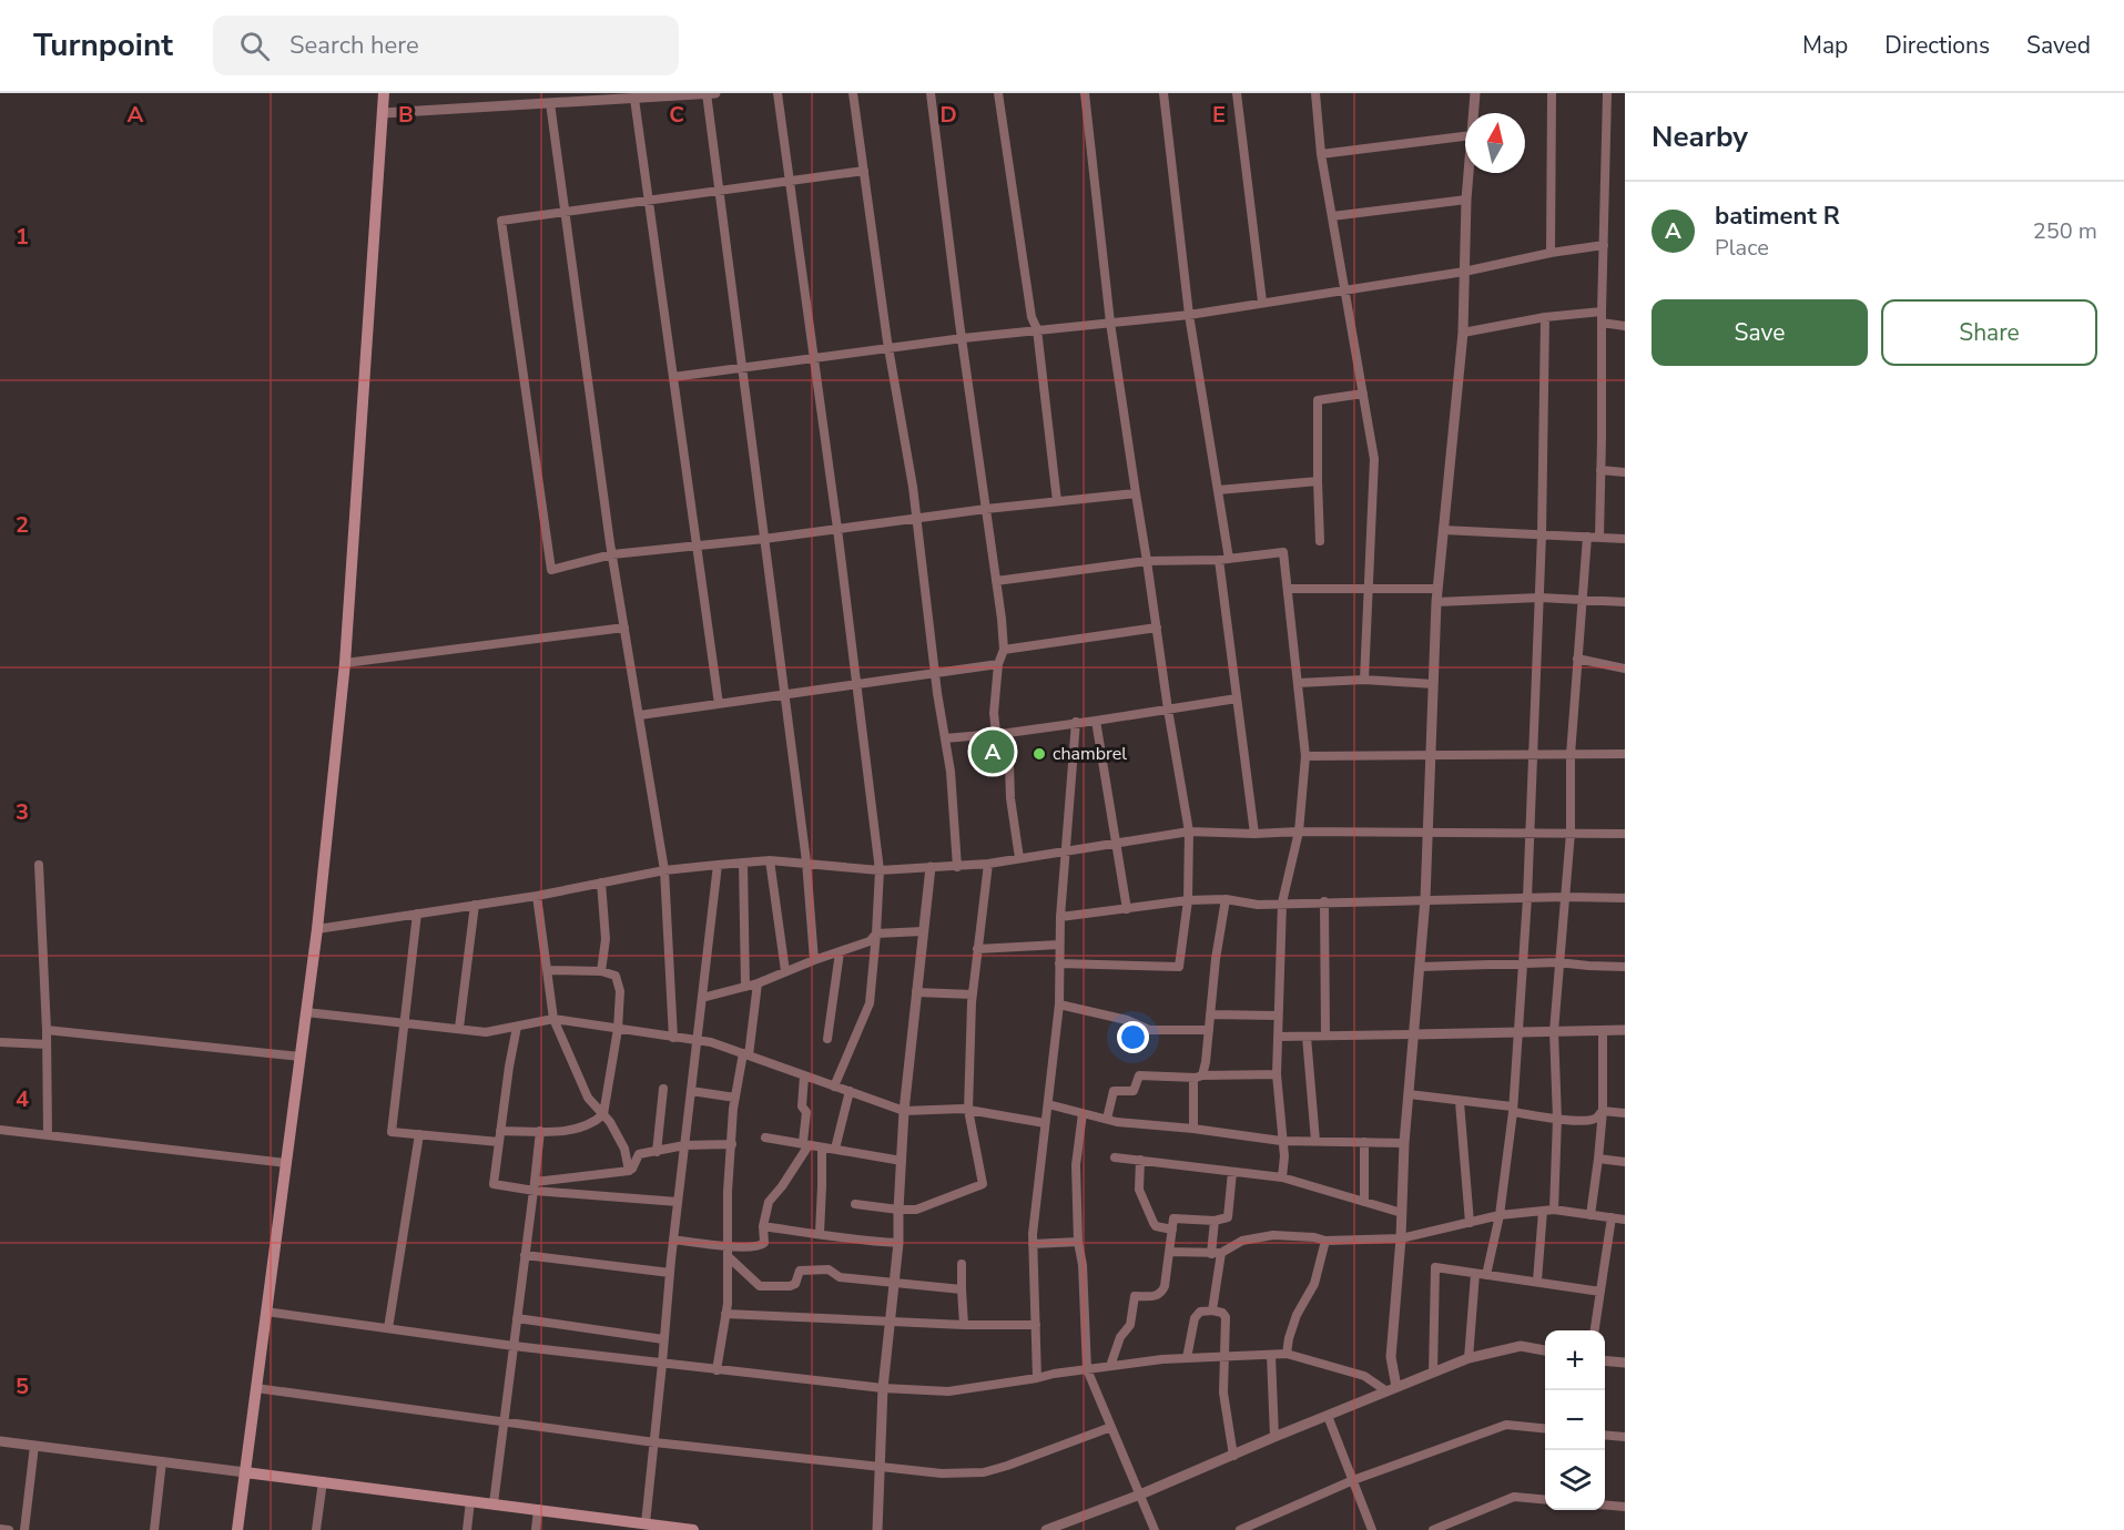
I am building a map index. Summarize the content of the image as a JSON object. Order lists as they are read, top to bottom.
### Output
{
  "places": ["chambrel"],
  "north": "top",
  "page": {
    "header": "Turnpoint",
    "search": "Search here",
    "nav": ["Map", "Directions", "Saved"],
    "heading": "Nearby",
    "list": [
      {
        "mark": "A",
        "name": "batiment R",
        "note": "Place",
        "value": "250 m"
      }
    ],
    "buttons": ["Save", "Share"],
    "pins": "A",
    "map_buttons": ["+", "−"]
  },
  "grid": {
    "columns": [
      "A",
      "B",
      "C",
      "D",
      "E"
    ],
    "rows": [
      "1",
      "2",
      "3",
      "4",
      "5"
    ]
  }
}
